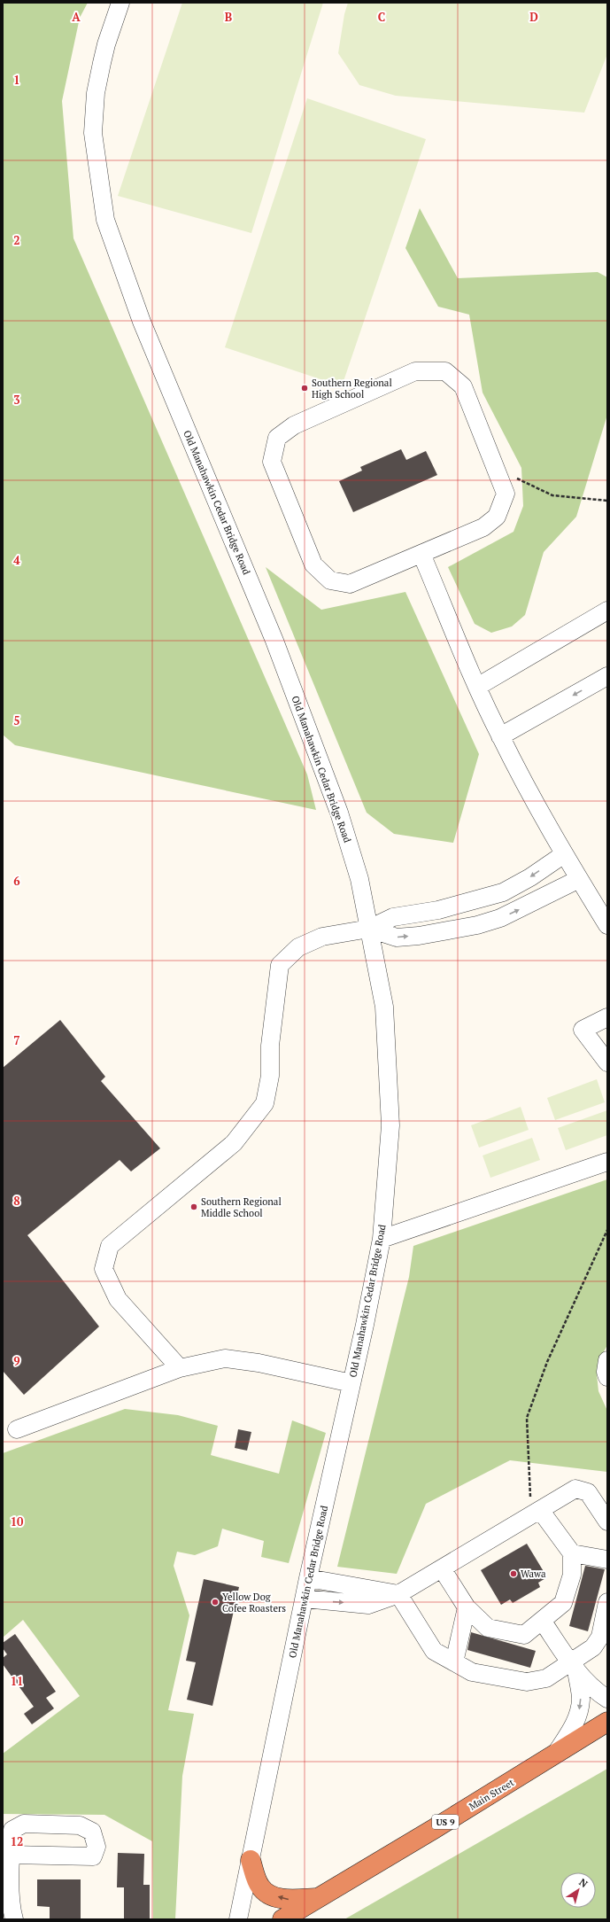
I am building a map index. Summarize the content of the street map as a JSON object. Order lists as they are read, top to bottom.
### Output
{
  "streets": {
    "highway": ["Main Street", "US 9"],
    "street": ["Old Manahawkin Cedar Bridge Road"]
  },
  "places": [
    "Southern Regional High School",
    "Southern Regional Middle School",
    "Wawa",
    "Yellow Dog Cofee Roasters"
  ],
  "north": "top right",
  "grid": {
    "columns": [
      "A",
      "B",
      "C",
      "D"
    ],
    "rows": [
      "1",
      "2",
      "3",
      "4",
      "5",
      "6",
      "7",
      "8",
      "9",
      "10",
      "11",
      "12"
    ]
  }
}
